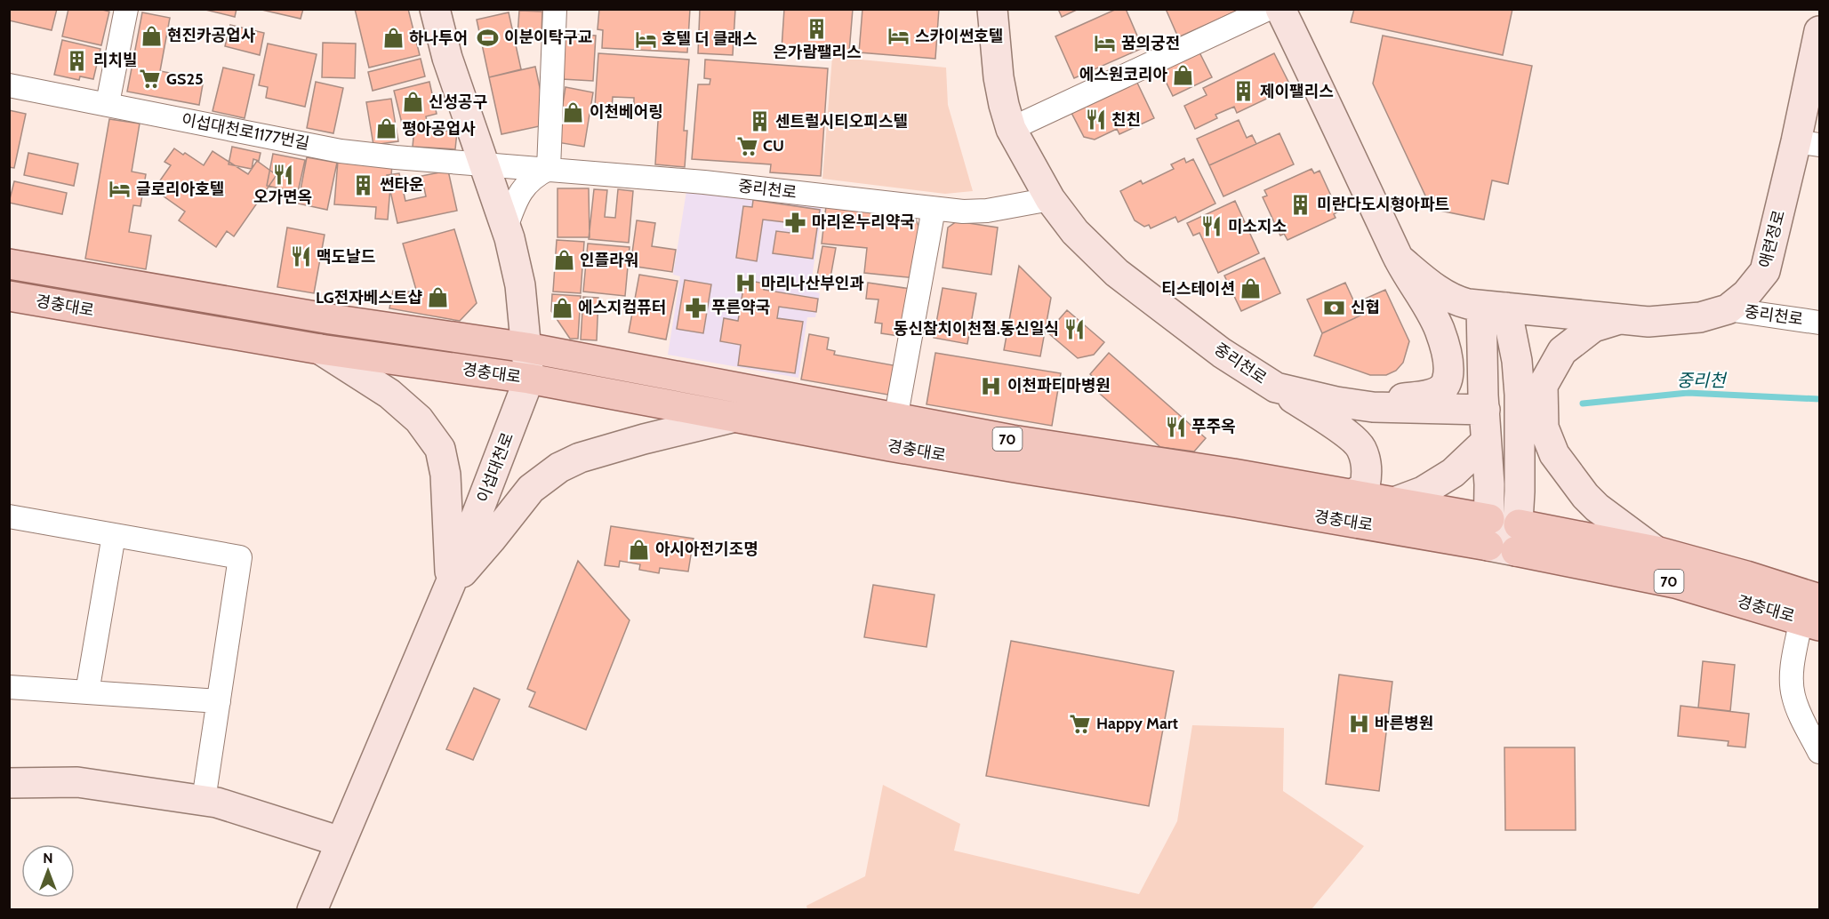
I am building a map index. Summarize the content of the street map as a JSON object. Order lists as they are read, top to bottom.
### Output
{
  "streets": {
    "main road": ["경충대로", "70"],
    "street": [
      "이섭대천로1177번길",
      "중리천로",
      "애련정로",
      "이섭대천로"
    ]
  },
  "crossings": [
    ["이섭대천로1177번길", "중리천로"],
    ["이섭대천로1177번길", "이섭대천로"],
    ["중리천로", "애련정로"],
    ["중리천로", "경충대로"],
    ["중리천로", "이섭대천로"],
    ["경충대로", "이섭대천로"]
  ],
  "water": ["중리천"],
  "places": {
    "building": [
      "은가람팰리스",
      "리치빌",
      "제이팰리스",
      "센트럴시티오피스텔",
      "썬타운",
      "미란다도시형아파트"
    ],
    "shop": [
      "현진카공업사",
      "하나투어",
      "에스원코리아",
      "신성공구",
      "이천베어링",
      "평아공업사",
      "인플라워",
      "티스테이션",
      "LG전자베스트샵",
      "에스지컴퓨터",
      "아시아전기조명"
    ],
    "hotel": [
      "스카이썬호텔",
      "호텔 더 클래스",
      "꿈의궁전",
      "글로리아호텔"
    ],
    "sports": ["이분이탁구교"],
    "supermarket": ["GS25", "CU", "Happy Mart"],
    "restaurant": [
      "친친",
      "오가면옥",
      "미소지소",
      "맥도날드",
      "동신참치이천점.동신일식",
      "푸주옥"
    ],
    "pharmacy": ["마리온누리약국", "푸른약국"],
    "hospital": ["마리나산부인과", "이천파티마병원", "바른병원"],
    "bank": ["신협"]
  },
  "north": "top"
}
